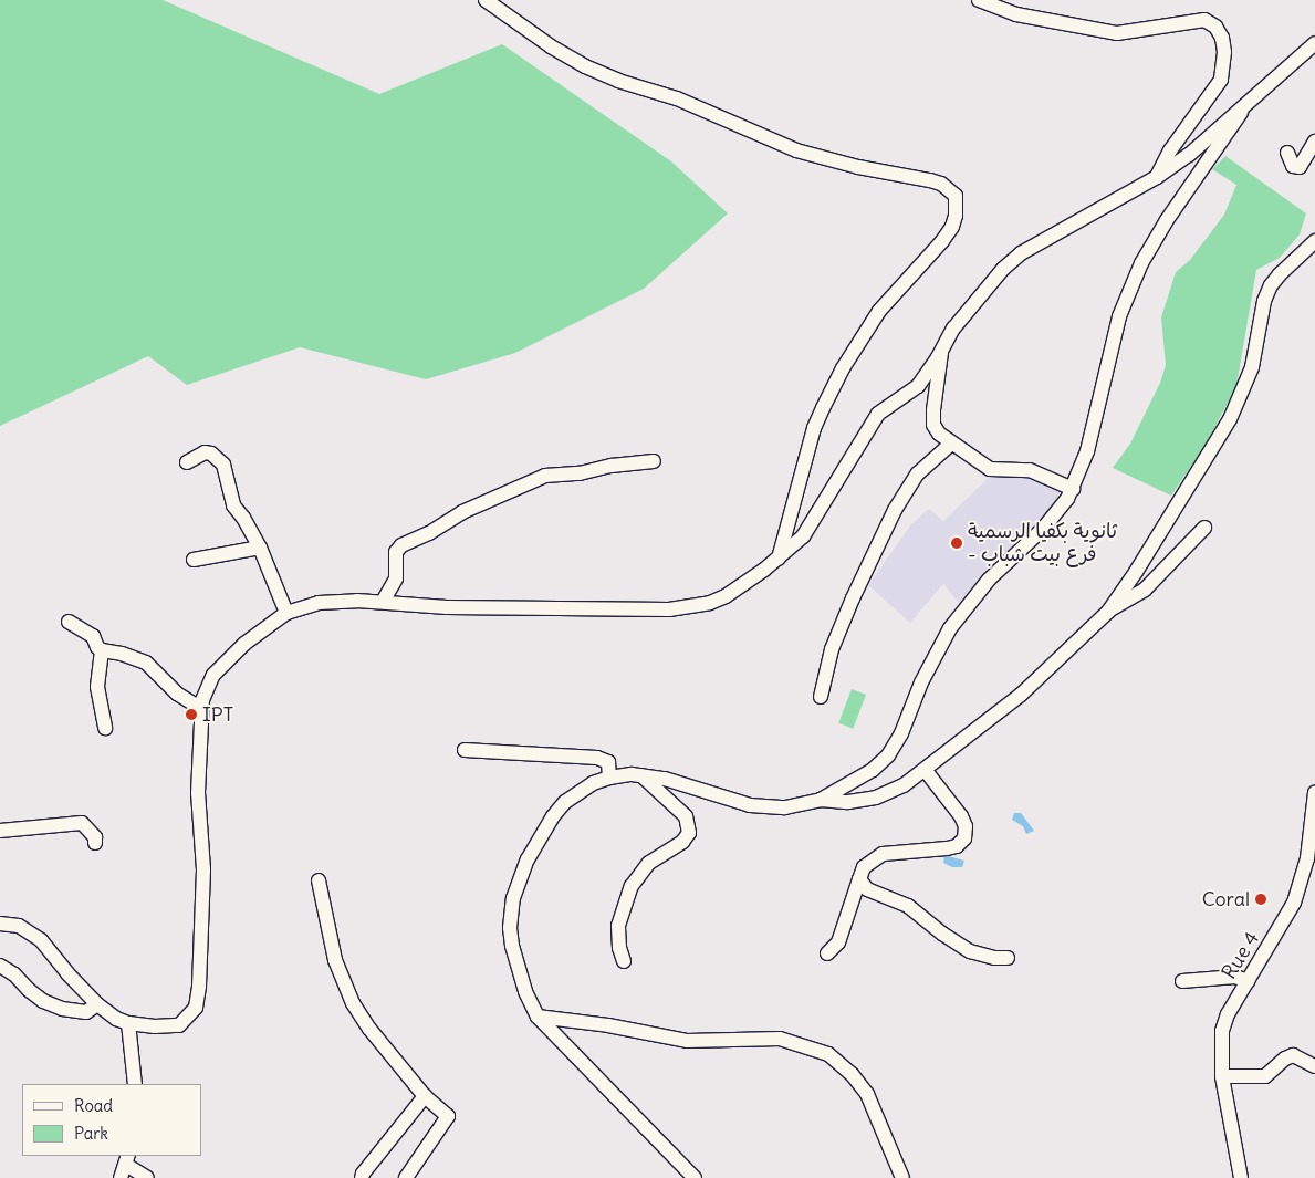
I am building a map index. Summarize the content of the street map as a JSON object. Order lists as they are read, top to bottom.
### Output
{
  "streets": {
    "street": ["Rue 4"]
  },
  "places": ["ثانوية بكفيا الرسمية - فرع بيت شباب", "IPT", "Coral"],
  "legend": ["Road", "Park"]
}
